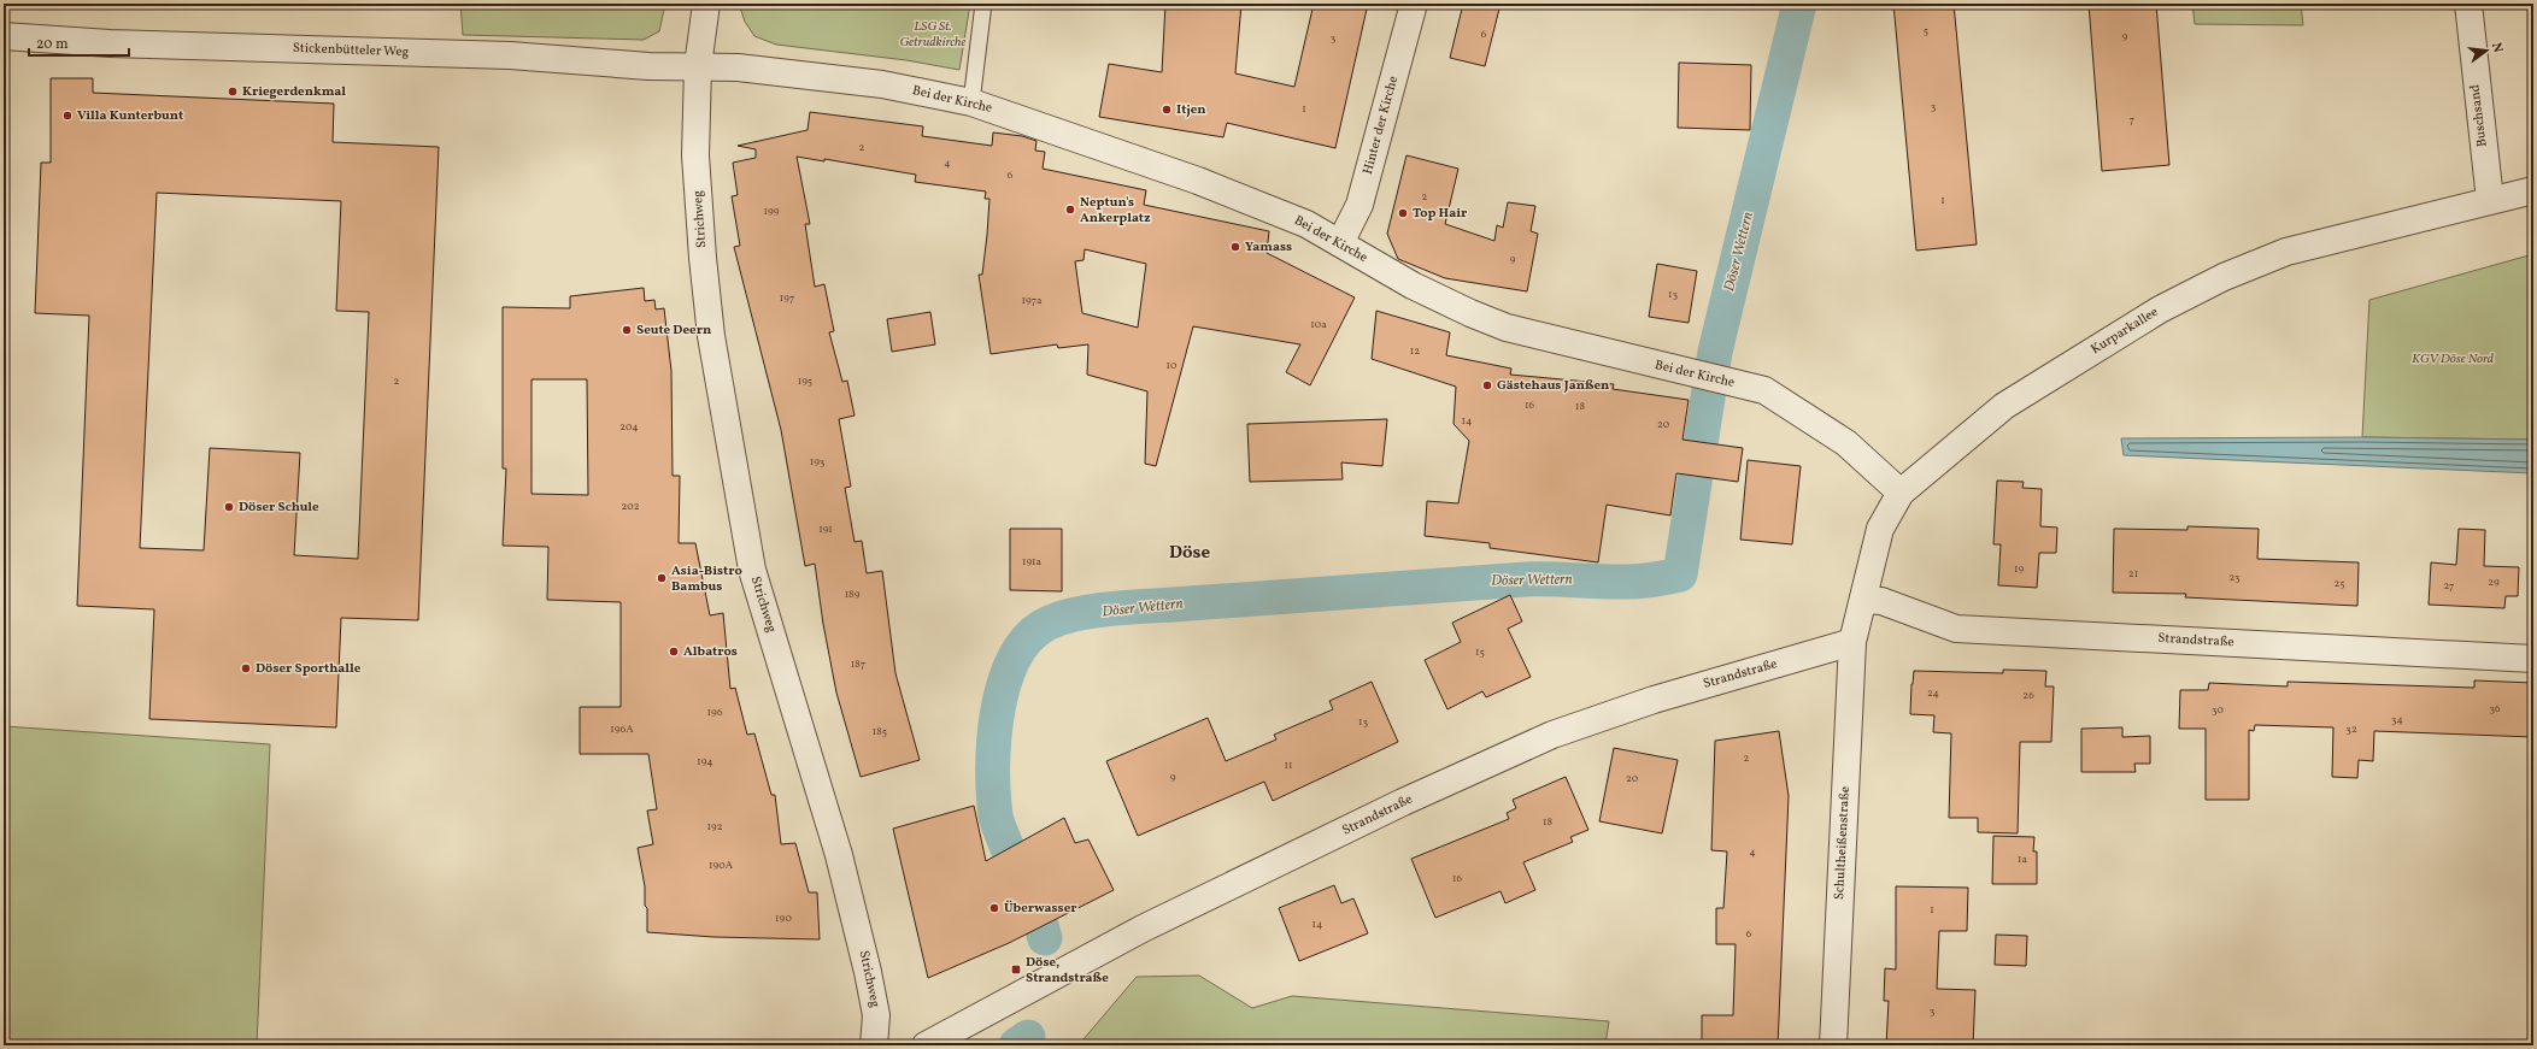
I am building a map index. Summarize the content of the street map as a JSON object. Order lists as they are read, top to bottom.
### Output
{
  "streets": {
    "street": [
      "Stickenbütteler Weg",
      "Bei der Kirche",
      "Buschsand",
      "Hinter der Kirche",
      "Strichweg",
      "Kurparkallee",
      "Strandstraße",
      "Schultheißenstraße"
    ]
  },
  "crossings": [
    ["Stickenbütteler Weg", "Bei der Kirche"],
    ["Stickenbütteler Weg", "Strichweg"],
    ["Bei der Kirche", "Hinter der Kirche"],
    ["Bei der Kirche", "Strichweg"],
    ["Bei der Kirche", "Kurparkallee"],
    ["Buschsand", "Kurparkallee"],
    ["Kurparkallee", "Strandstraße"],
    ["Kurparkallee", "Schultheißenstraße"],
    ["Strandstraße", "Schultheißenstraße"]
  ],
  "districts": ["Döse"],
  "water": ["Döser Wettern"],
  "parks": ["LSG St. Getrudkirche", "KGV Döse Nord"],
  "places": {
    "other": [
      "Kriegerdenkmal",
      "Itjen",
      "Villa Kunterbunt",
      "Neptun's Ankerplatz",
      "Top Hair",
      "Yamass",
      "Seute Deern",
      "Gästehaus Janßen",
      "Döser Schule",
      "Asia-Bistro Bambus",
      "Albatros",
      "Döser Sporthalle",
      "Überwasser"
    ],
    "transit": ["Döse, Strandstraße"]
  },
  "house_numbers": [
    "5",
    "6",
    "9",
    "3",
    "3",
    "1",
    "7",
    "2",
    "4",
    "6",
    "2",
    "1",
    "199",
    "9",
    "13",
    "197",
    "197a",
    "10a",
    "12",
    "10",
    "2",
    "195",
    "16",
    "18",
    "14",
    "20",
    "204",
    "193",
    "202",
    "191",
    "191a",
    "19",
    "21",
    "23",
    "29",
    "25",
    "27",
    "189",
    "15",
    "187",
    "24",
    "26",
    "36",
    "30",
    "196",
    "34",
    "13",
    "196A",
    "32",
    "185",
    "2",
    "194",
    "11",
    "9",
    "20",
    "18",
    "192",
    "4",
    "1a",
    "190A",
    "16",
    "1",
    "190",
    "14",
    "6",
    "3"
  ],
  "scale_bar": "20 m",
  "north": "right"
}
